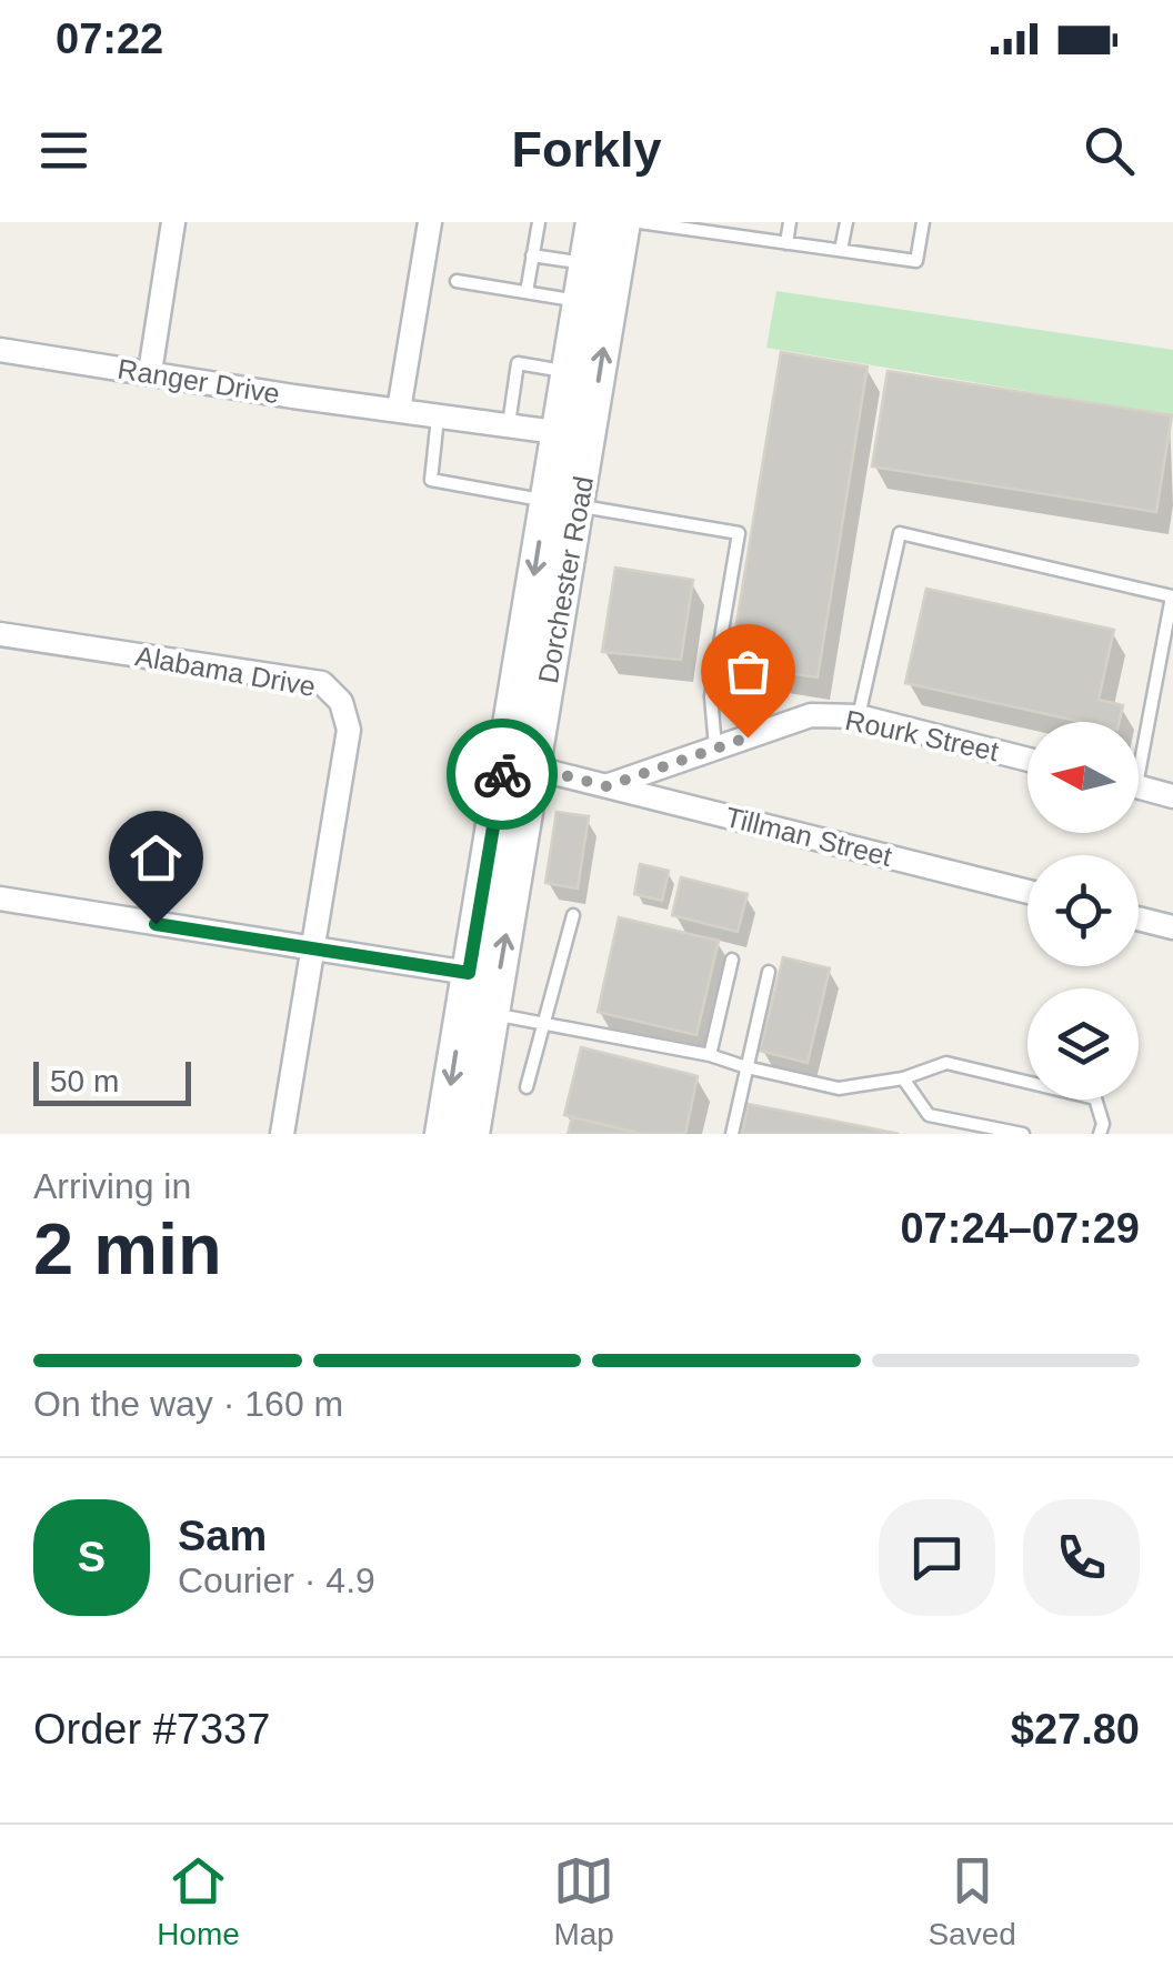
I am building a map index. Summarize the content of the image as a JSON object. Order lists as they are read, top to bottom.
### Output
{
  "streets": {
    "main road": ["Dorchester Road"],
    "street": [
      "Ranger Drive",
      "Alabama Drive",
      "Rourk Street",
      "Tillman Street"
    ]
  },
  "crossings": [
    ["Ranger Drive", "Dorchester Road"],
    ["Dorchester Road", "Tillman Street"],
    ["Rourk Street", "Tillman Street"]
  ],
  "scale_bar": "50 m",
  "north": "left",
  "page": {
    "status": "07:22",
    "header": "Forkly",
    "scale": "50 m",
    "heading": ["2 min", "Arriving in", "07:24–07:29"],
    "panel": [
      "Sam",
      "Courier · 4.9",
      "Order #7337",
      "$27.80"
    ],
    "bar": "On the way · 160 m",
    "round": "S",
    "tabs": ["Home", "Map", "Saved"]
  }
}
